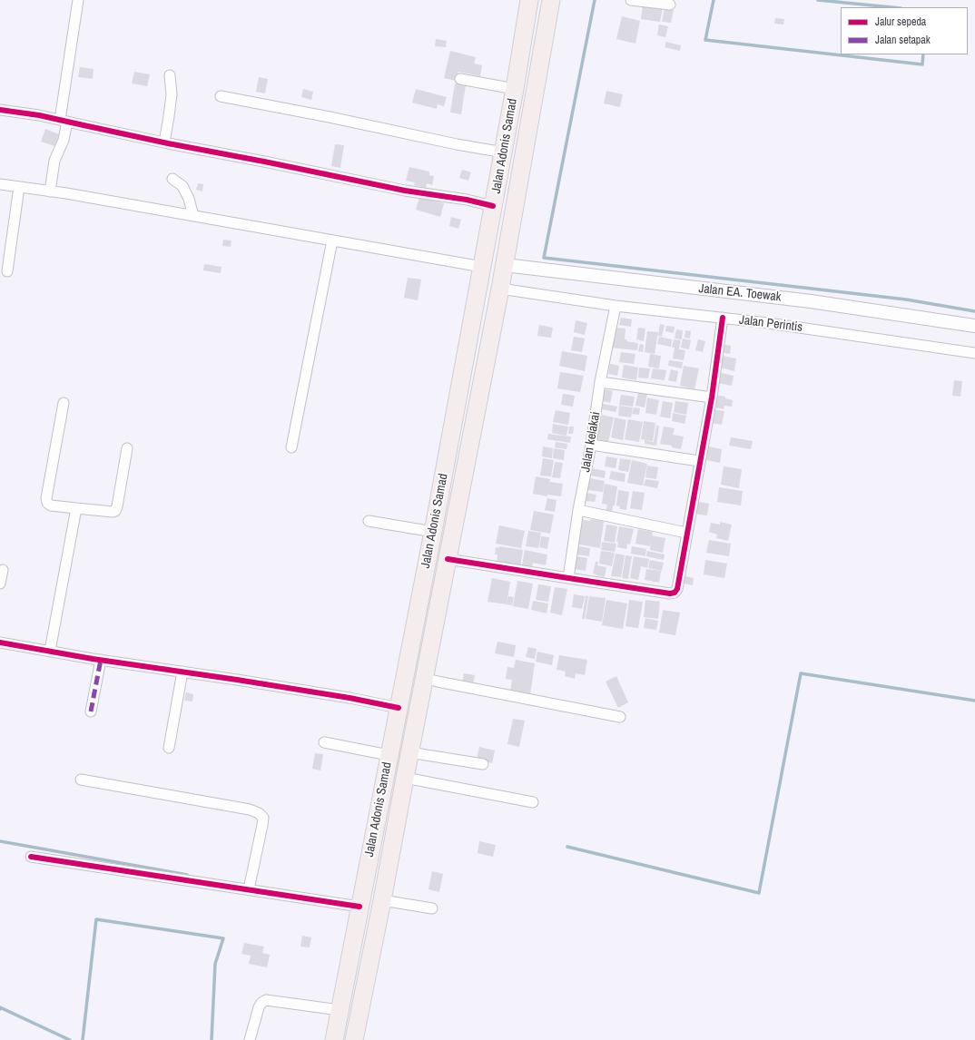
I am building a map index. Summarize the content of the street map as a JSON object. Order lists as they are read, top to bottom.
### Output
{
  "streets": {
    "highway": ["Jalan Adonis Samad"],
    "street": ["Jalan EA. Toewak", "Jalan Perintis", "Jalan kelakai"]
  },
  "crossings": [
    ["Jalan Perintis", "Jalan kelakai"]
  ],
  "legend": ["Jalur sepeda", "Jalan setapak"]
}
